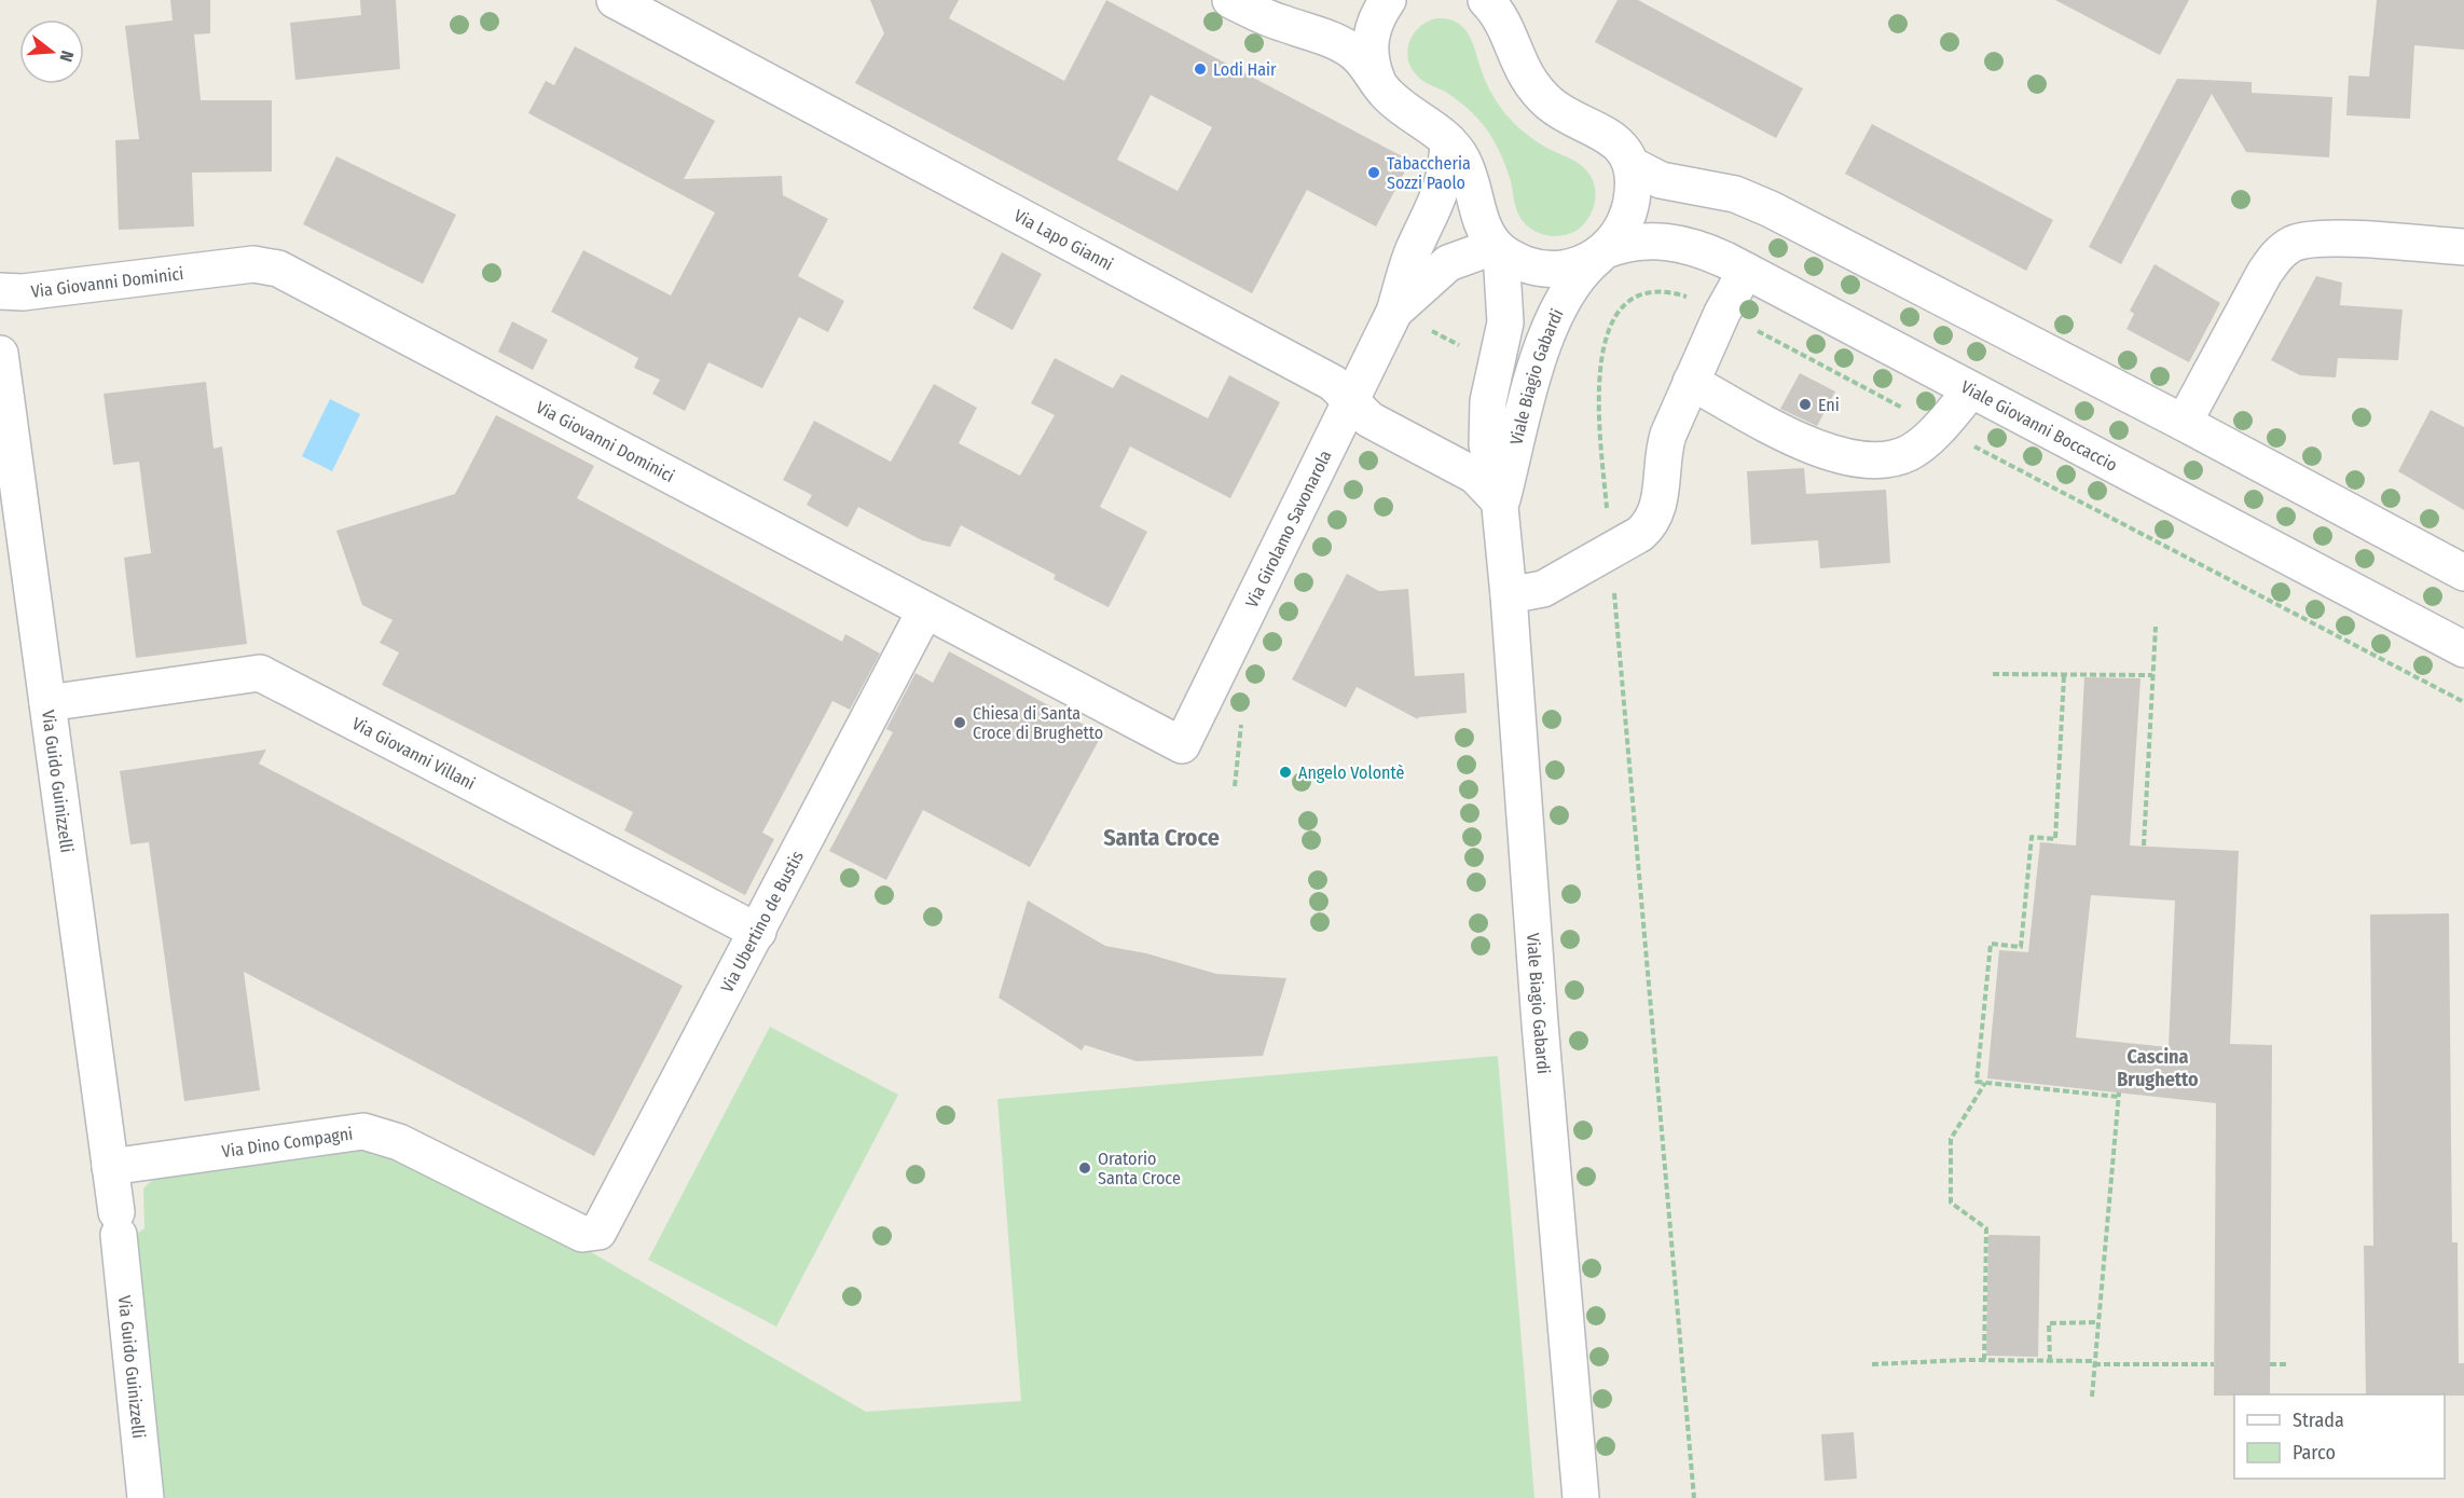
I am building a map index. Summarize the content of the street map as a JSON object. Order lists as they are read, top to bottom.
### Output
{
  "streets": {
    "street": [
      "Via Lapo Gianni",
      "Via Giovanni Dominici",
      "Viale Biagio Gabardi",
      "Viale Giovanni Boccaccio",
      "Via Girolamo Savonarola",
      "Via Giovanni Villani",
      "Via Guido Guinizzelli",
      "Via Ubertino de Bustis",
      "Via Dino Compagni"
    ]
  },
  "crossings": [
    ["Via Lapo Gianni", "Viale Biagio Gabardi"],
    ["Via Lapo Gianni", "Via Girolamo Savonarola"],
    ["Via Giovanni Dominici", "Via Girolamo Savonarola"],
    ["Via Giovanni Dominici", "Via Ubertino de Bustis"],
    ["Viale Biagio Gabardi", "Viale Giovanni Boccaccio"],
    ["Viale Biagio Gabardi", "Via Girolamo Savonarola"],
    ["Viale Giovanni Boccaccio", "Via Girolamo Savonarola"],
    ["Via Giovanni Villani", "Via Guido Guinizzelli"],
    ["Via Giovanni Villani", "Via Ubertino de Bustis"],
    ["Via Guido Guinizzelli", "Via Dino Compagni"],
    ["Via Ubertino de Bustis", "Via Dino Compagni"]
  ],
  "districts": ["Santa Croce", "Cascina Brughetto"],
  "places": [
    "Lodi Hair",
    "Tabaccheria Sozzi Paolo",
    "Eni",
    "Chiesa di Santa Croce di Brughetto",
    "Angelo Volontè",
    "Oratorio Santa Croce"
  ],
  "legend": ["Strada", "Parco"],
  "north": "right"
}
